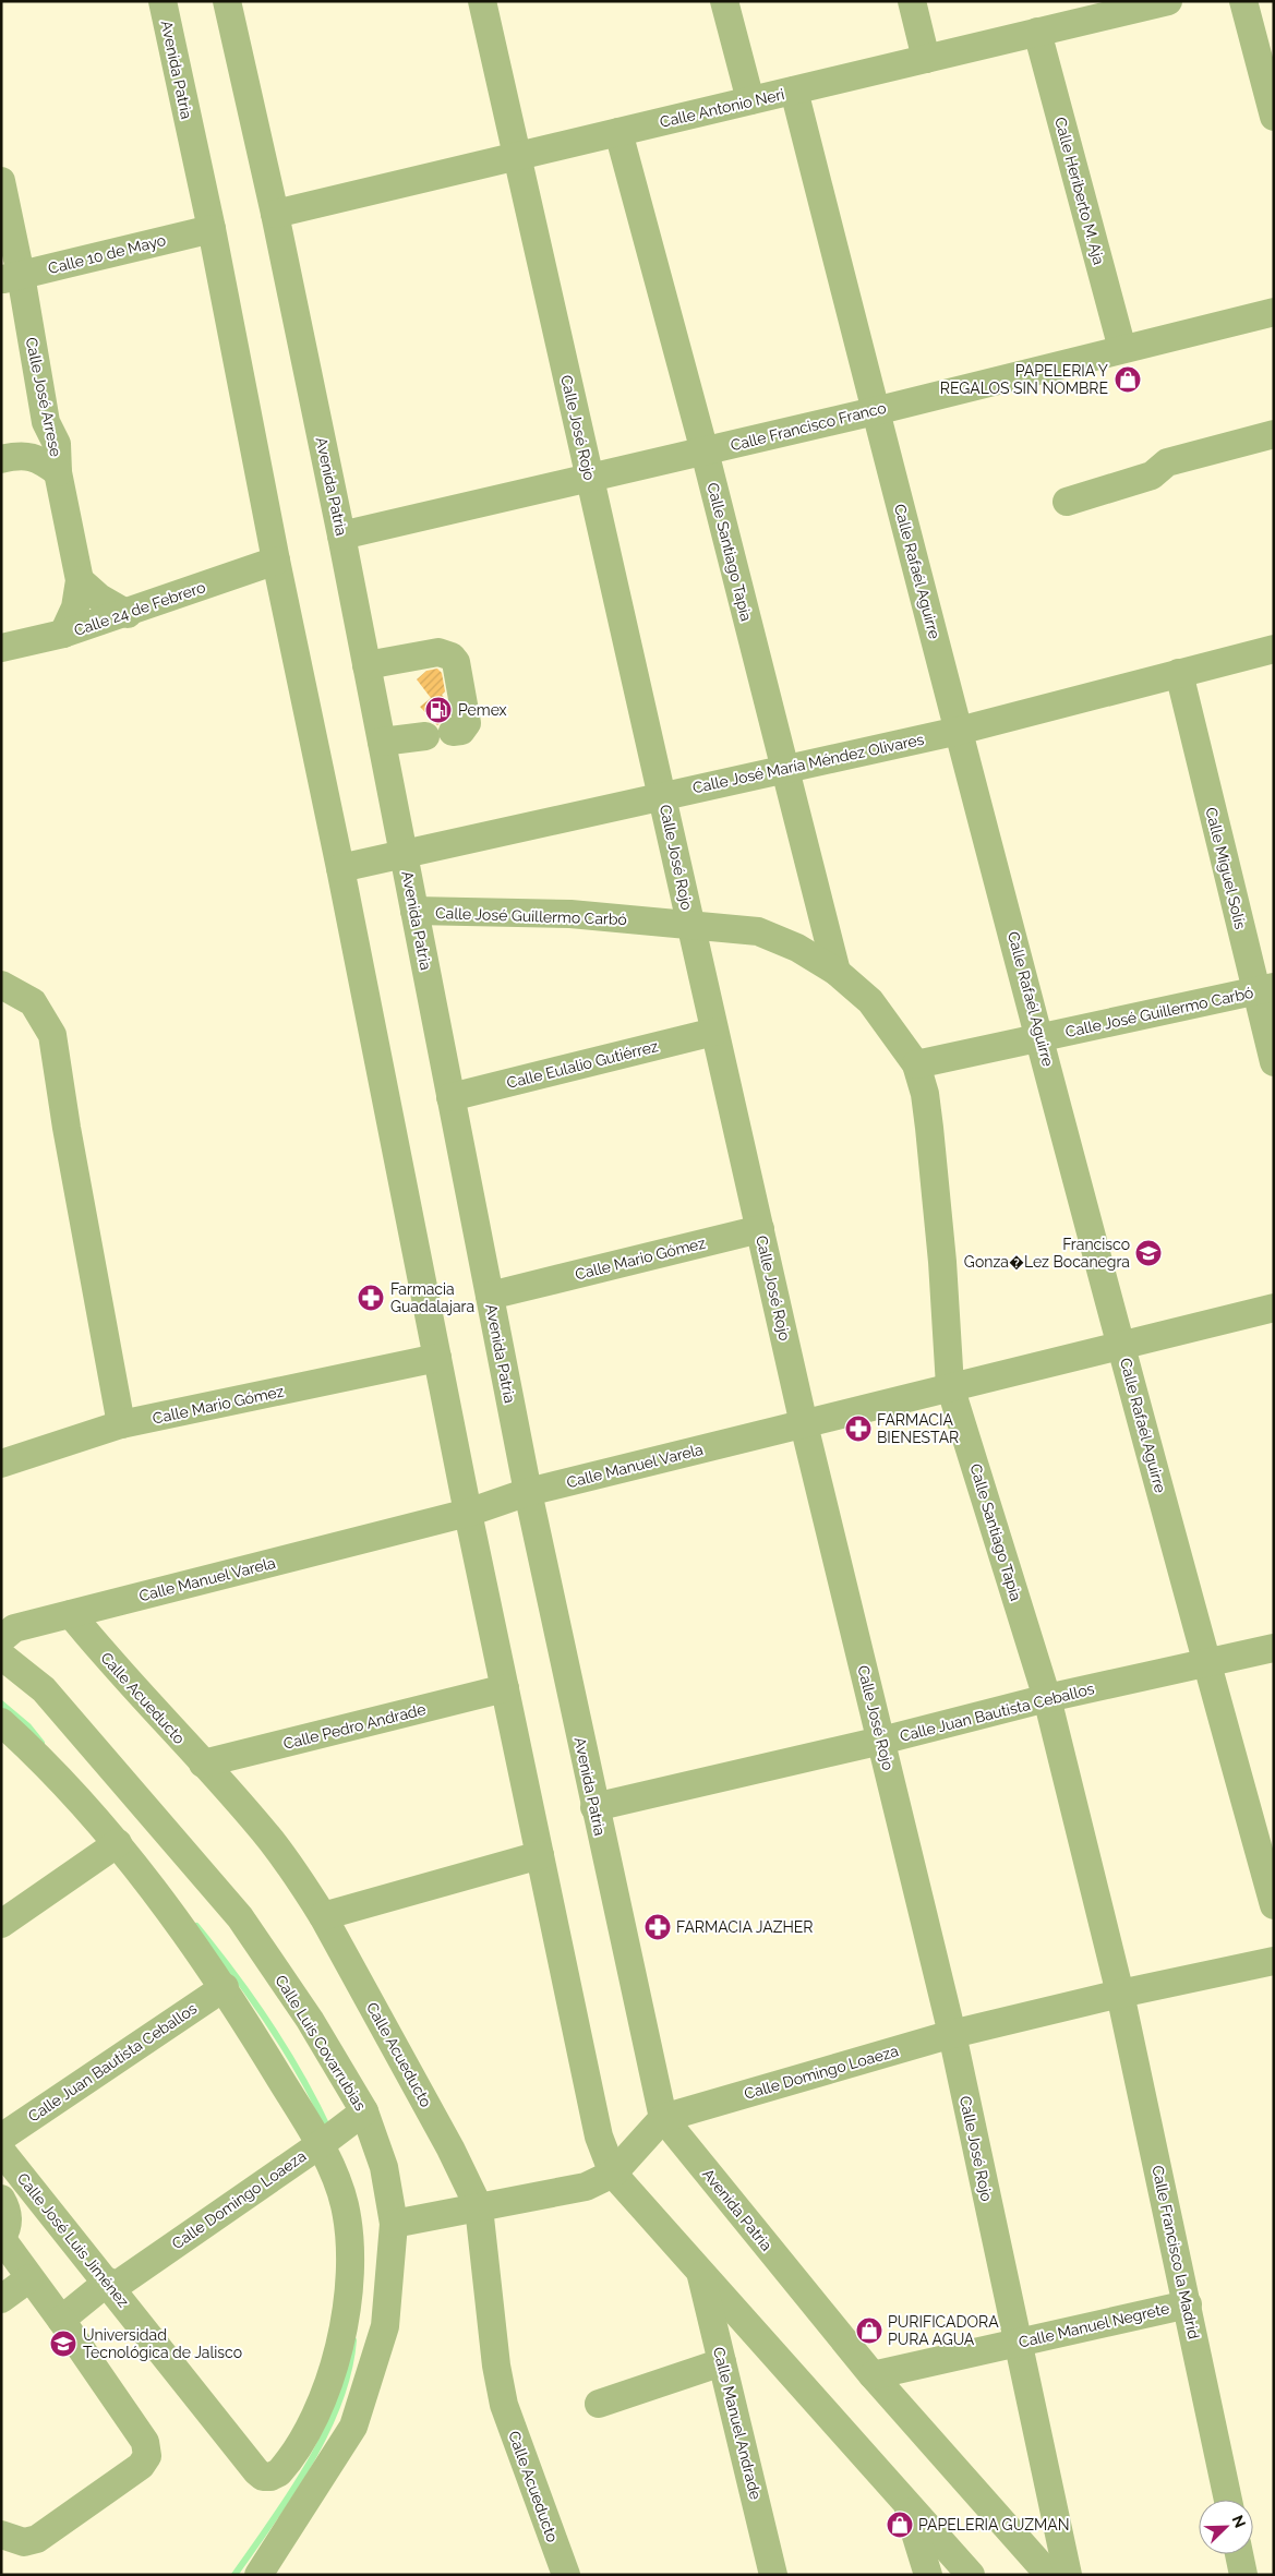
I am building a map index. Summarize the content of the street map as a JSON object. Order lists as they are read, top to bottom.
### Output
{
  "streets": {
    "street": [
      "Avenida Patria",
      "Calle Antonio Neri",
      "Calle Heriberto M. Aja",
      "Calle 10 de Mayo",
      "Calle José Arrese",
      "Calle Francisco Franco",
      "Calle José Rojo",
      "Calle Santiago Tapia",
      "Calle Rafaél Aguirre",
      "Calle 24 de Febrero",
      "Calle José María Méndez Olivares",
      "Calle Miguel Solís",
      "Calle José Guillermo Carbó",
      "Calle Eulalio Gutiérrez",
      "Calle Mario Gómez",
      "Calle Manuel Varela",
      "Calle Acueducto",
      "Calle Juan Bautista Ceballos",
      "Calle Pedro Andrade",
      "Calle Luis Covarrubias",
      "Calle Domingo Loaeza",
      "Calle José Luis Jiménez",
      "Calle Francisco la Madrid",
      "Calle Manuel Negrete",
      "Calle Manuel Andrade"
    ]
  },
  "crossings": [
    ["Avenida Patria", "Calle Antonio Neri"],
    ["Avenida Patria", "Calle 10 de Mayo"],
    ["Avenida Patria", "Calle Francisco Franco"],
    ["Avenida Patria", "Calle 24 de Febrero"],
    ["Avenida Patria", "Calle José María Méndez Olivares"],
    ["Avenida Patria", "Calle José Guillermo Carbó"],
    ["Avenida Patria", "Calle Eulalio Gutiérrez"],
    ["Avenida Patria", "Calle Mario Gómez"],
    ["Avenida Patria", "Calle Manuel Varela"],
    ["Avenida Patria", "Calle Juan Bautista Ceballos"],
    ["Avenida Patria", "Calle Pedro Andrade"],
    ["Avenida Patria", "Calle Domingo Loaeza"],
    ["Avenida Patria", "Calle Manuel Negrete"],
    ["Avenida Patria", "Calle Manuel Andrade"],
    ["Calle Antonio Neri", "Calle Heriberto M. Aja"],
    ["Calle Antonio Neri", "Calle José Rojo"],
    ["Calle Antonio Neri", "Calle Santiago Tapia"],
    ["Calle Antonio Neri", "Calle Rafaél Aguirre"],
    ["Calle Heriberto M. Aja", "Calle Francisco Franco"],
    ["Calle 10 de Mayo", "Calle José Arrese"],
    ["Calle José Arrese", "Calle 24 de Febrero"],
    ["Calle Francisco Franco", "Calle José Rojo"],
    ["Calle Francisco Franco", "Calle Santiago Tapia"],
    ["Calle Francisco Franco", "Calle Rafaél Aguirre"],
    ["Calle José Rojo", "Calle José María Méndez Olivares"],
    ["Calle José Rojo", "Calle José Guillermo Carbó"],
    ["Calle José Rojo", "Calle Eulalio Gutiérrez"],
    ["Calle José Rojo", "Calle Mario Gómez"],
    ["Calle José Rojo", "Calle Manuel Varela"],
    ["Calle José Rojo", "Calle Juan Bautista Ceballos"],
    ["Calle José Rojo", "Calle Domingo Loaeza"],
    ["Calle José Rojo", "Calle Manuel Negrete"],
    ["Calle Santiago Tapia", "Calle José María Méndez Olivares"],
    ["Calle Santiago Tapia", "Calle José Guillermo Carbó"],
    ["Calle Santiago Tapia", "Calle Manuel Varela"],
    ["Calle Santiago Tapia", "Calle Juan Bautista Ceballos"],
    ["Calle Santiago Tapia", "Calle Domingo Loaeza"],
    ["Calle Santiago Tapia", "Calle Francisco la Madrid"],
    ["Calle Rafaél Aguirre", "Calle José María Méndez Olivares"],
    ["Calle Rafaél Aguirre", "Calle José Guillermo Carbó"],
    ["Calle Rafaél Aguirre", "Calle Manuel Varela"],
    ["Calle Rafaél Aguirre", "Calle Juan Bautista Ceballos"],
    ["Calle José María Méndez Olivares", "Calle Miguel Solís"],
    ["Calle Miguel Solís", "Calle José Guillermo Carbó"],
    ["Calle Manuel Varela", "Calle Acueducto"],
    ["Calle Manuel Varela", "Calle Luis Covarrubias"],
    ["Calle Acueducto", "Calle Pedro Andrade"],
    ["Calle Luis Covarrubias", "Calle Domingo Loaeza"],
    ["Calle Luis Covarrubias", "Calle José Luis Jiménez"],
    ["Calle Domingo Loaeza", "Calle José Luis Jiménez"],
    ["Calle Domingo Loaeza", "Calle Francisco la Madrid"],
    ["Calle Francisco la Madrid", "Calle Manuel Negrete"]
  ],
  "places": {
    "shop": ["PAPELERIA Y REGALOS SIN NOMBRE", "PURIFICADORA PURA AGUA", "PAPELERIA GUZMAN"],
    "fuel station": ["Pemex"],
    "school or university": ["Francisco Gonza�Lez Bocanegra", "Universidad Tecnológica de Jalisco"],
    "pharmacy": ["Farmacia Guadalajara", "FARMACIA BIENESTAR", "FARMACIA JAZHER"]
  },
  "north": "top right"
}
